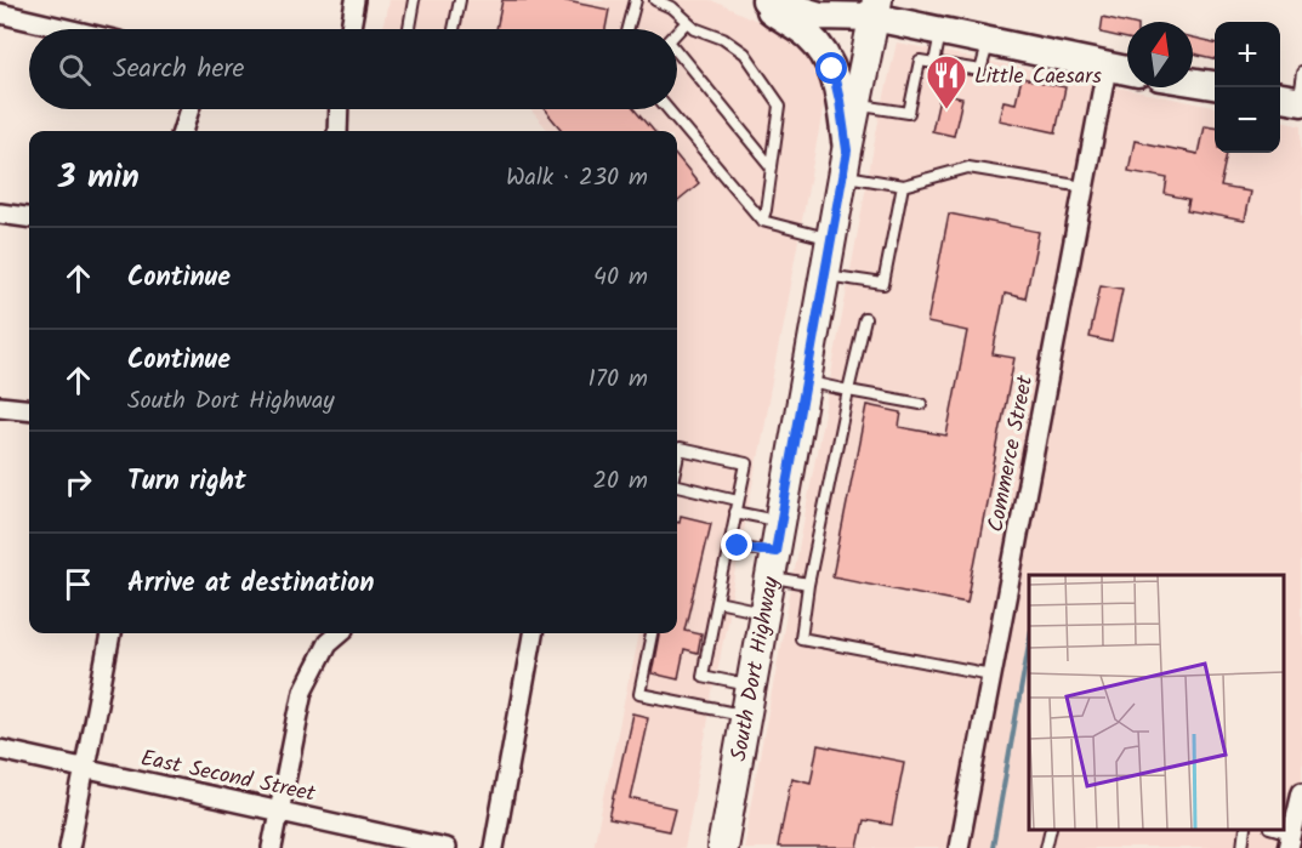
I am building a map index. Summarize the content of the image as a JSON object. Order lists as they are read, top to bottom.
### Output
{
  "streets": {
    "main road": ["South Dort Highway"],
    "street": ["Commerce Street", "East Second Street"]
  },
  "places": {
    "restaurant": ["Little Caesars"]
  },
  "north": "top",
  "page": {
    "map_buttons": ["+", "−"],
    "search": "Search here",
    "heading": ["3 min", "Walk · 230 m"],
    "list": [
      ["Continue", "40 m"],
      ["Continue", "South Dort Highway", "170 m"],
      ["Turn right", "20 m"],
      "Arrive at destination"
    ]
  }
}
